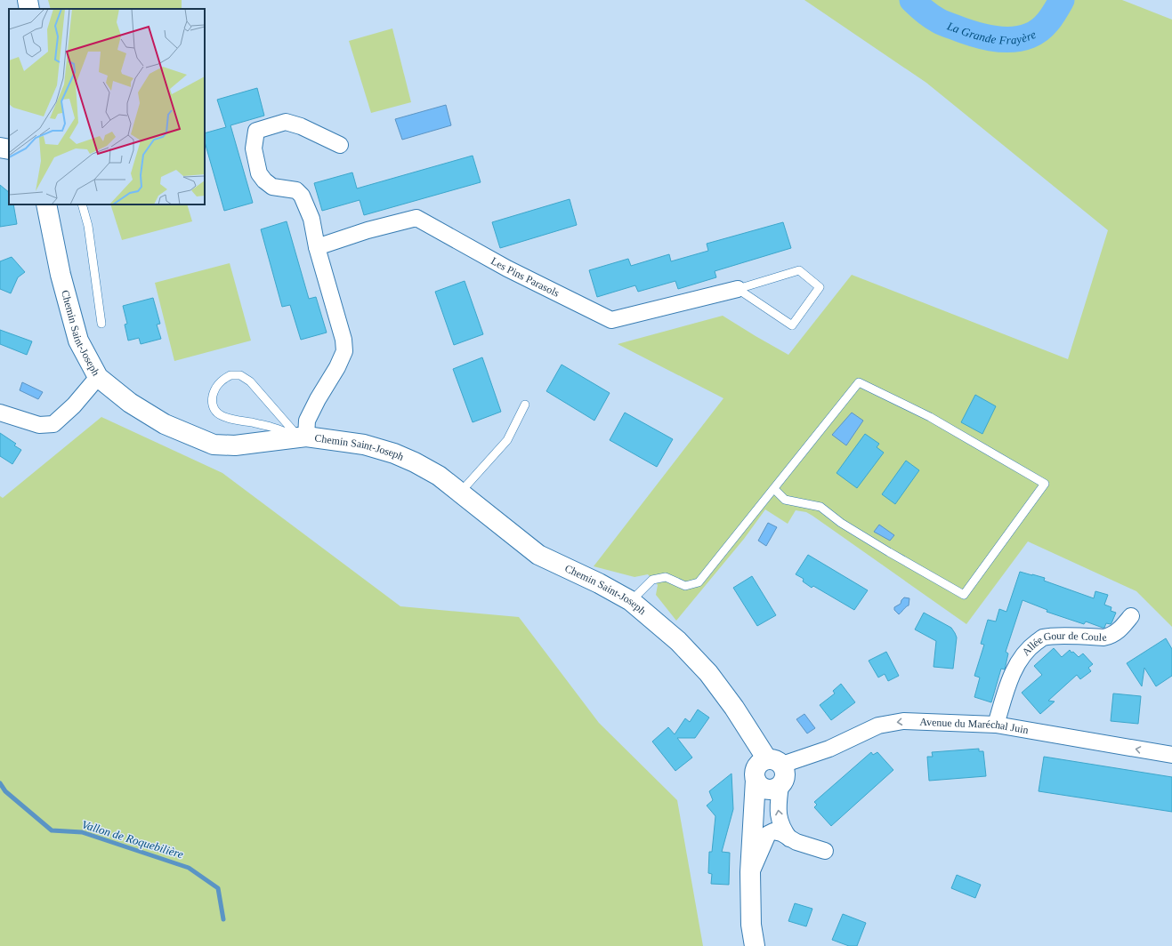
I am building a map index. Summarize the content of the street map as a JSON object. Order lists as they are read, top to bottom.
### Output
{
  "streets": {
    "main road": ["Chemin Saint-Joseph"],
    "street": ["Les Pins Parasols", "Allée Gour de Coule", "Avenue du Maréchal Juin"]
  },
  "crossings": [
    ["Chemin Saint-Joseph", "Avenue du Maréchal Juin"],
    ["Allée Gour de Coule", "Avenue du Maréchal Juin"]
  ],
  "one_way": ["Avenue du Maréchal Juin"],
  "water": ["La Grande Frayère", "Vallon de Roquebilière"]
}
